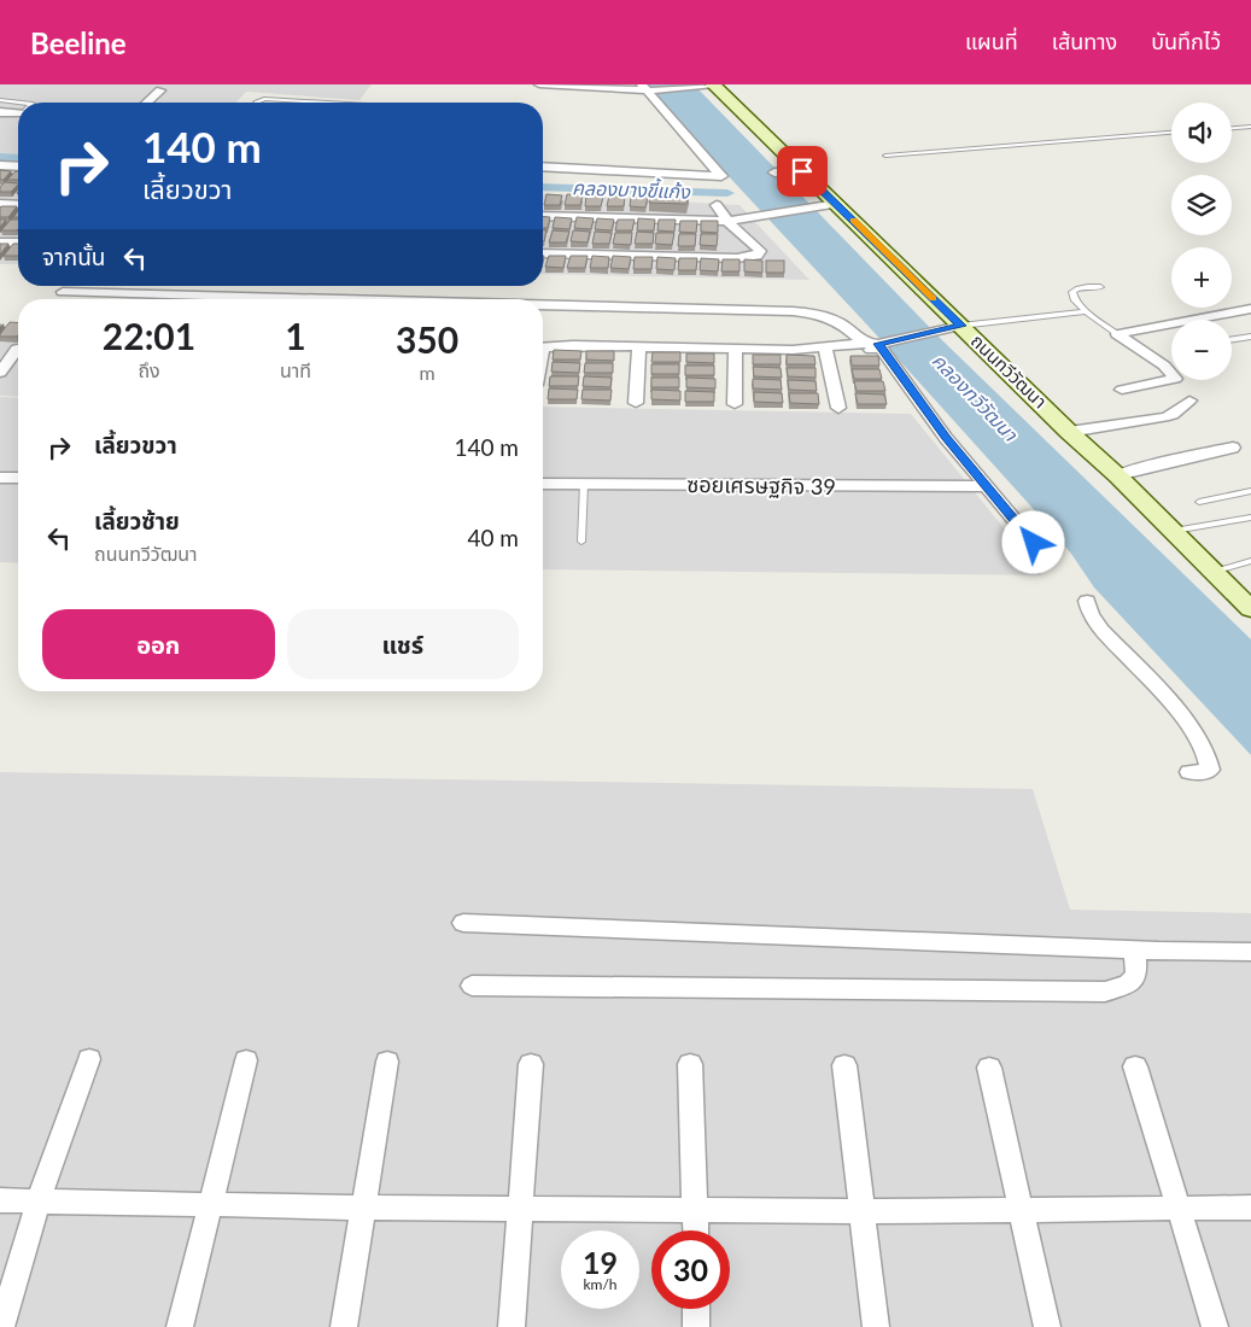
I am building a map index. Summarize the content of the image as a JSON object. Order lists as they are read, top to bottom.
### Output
{
  "streets": {
    "main road": ["ถนนทวีวัฒนา"],
    "street": ["ซอยเศรษฐกิจ 39"]
  },
  "water": ["คลองบางขี้แก้ง", "คลองทวีวัฒนา"],
  "page": {
    "header": "Beeline",
    "nav": ["แผนที่", "เส้นทาง", "บันทึกไว้"],
    "map_buttons": ["+", "−"],
    "turn": ["140 m", "เลี้ยวขวา"],
    "then": "จากนั้น",
    "eta": [
      "22:01",
      "ถึง",
      "1",
      "นาที",
      "350",
      "m"
    ],
    "list": [
      {
        "name": "เลี้ยวขวา",
        "value": "140 m"
      },
      {
        "name": "เลี้ยวซ้าย",
        "note": "ถนนทวีวัฒนา",
        "value": "40 m"
      }
    ],
    "buttons": ["ออก", "แชร์"],
    "speed": "19 km/h",
    "limit": "30"
  }
}
